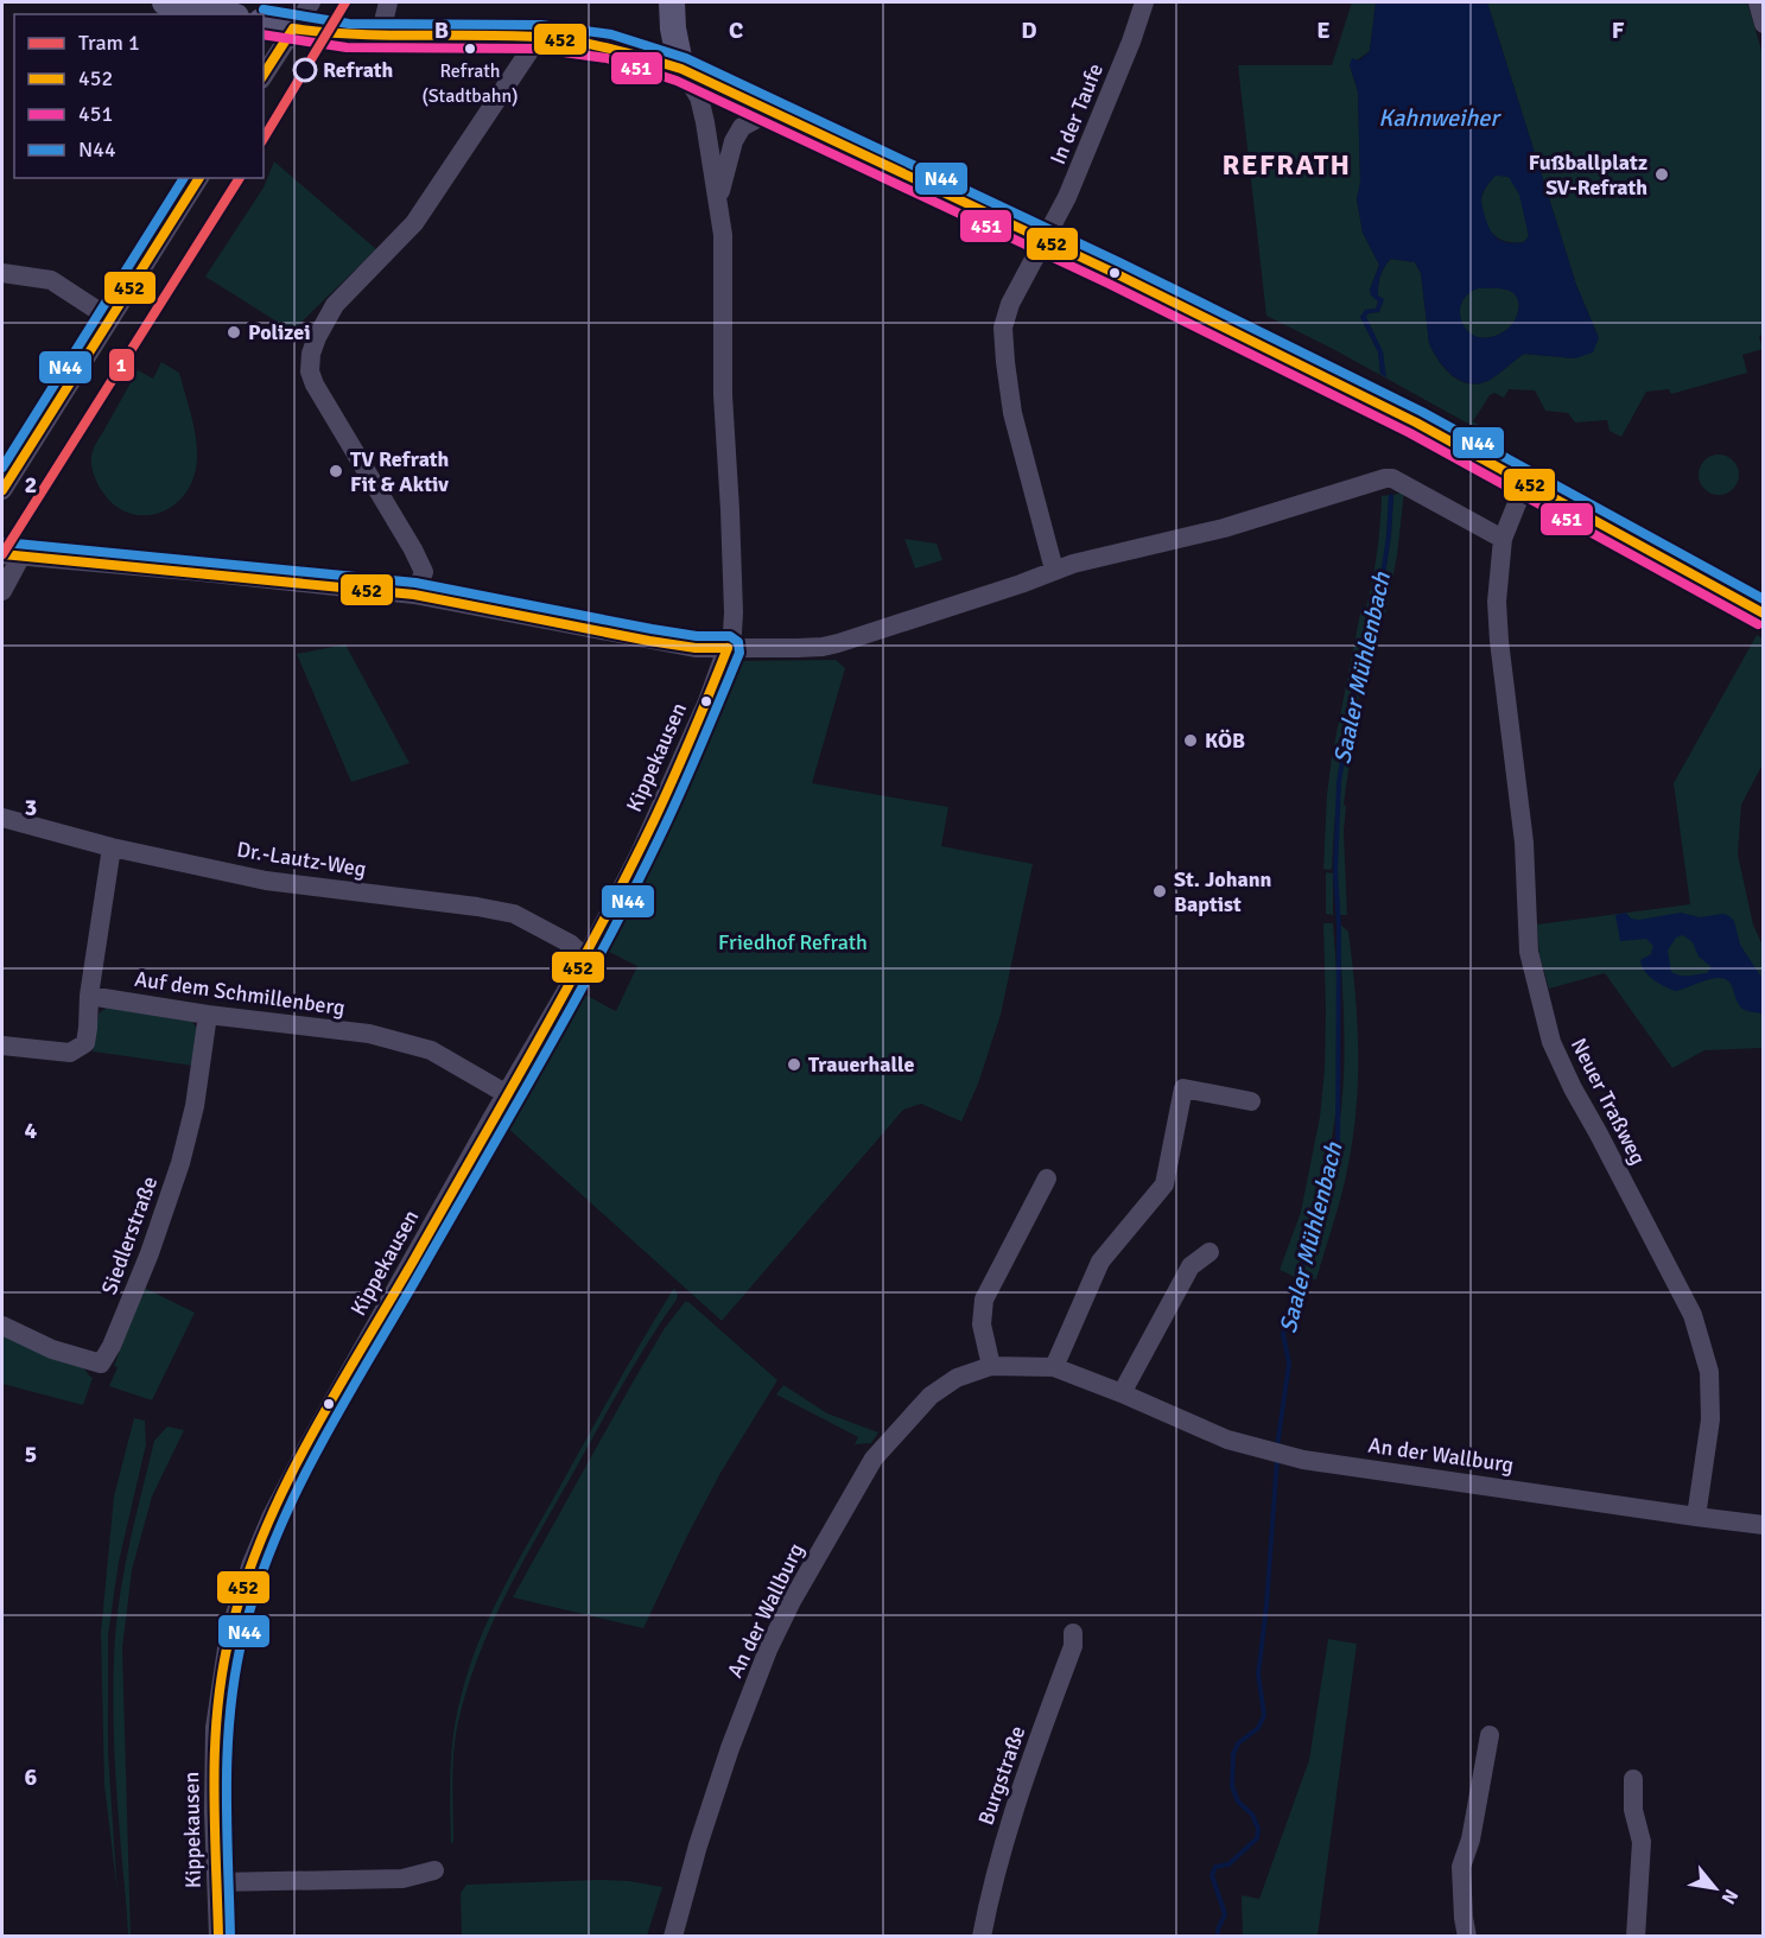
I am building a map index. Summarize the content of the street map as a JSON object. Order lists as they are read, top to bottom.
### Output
{
  "streets": {
    "street": [
      "In der Taufe",
      "Kippekausen",
      "Dr.-Lautz-Weg",
      "Auf dem Schmillenberg",
      "Neuer Traßweg",
      "Siedlerstraße",
      "An der Wallburg",
      "Burgstraße"
    ]
  },
  "crossings": [
    ["Kippekausen", "Dr.-Lautz-Weg"],
    ["Kippekausen", "Auf dem Schmillenberg"],
    ["Auf dem Schmillenberg", "Siedlerstraße"],
    ["Neuer Traßweg", "An der Wallburg"]
  ],
  "districts": ["REFRATH"],
  "water": ["Kahnweiher", "Saaler Mühlenbach"],
  "parks": ["Friedhof Refrath"],
  "places": [
    "Refrath (Stadtbahn)",
    "Refrath",
    "Fußballplatz SV-Refrath",
    "Polizei",
    "TV Refrath Fit & Aktiv",
    "KÖB",
    "St. Johann Baptist",
    "Trauerhalle"
  ],
  "lines": [
    "tram line 1",
    "transit line N44",
    "transit line 452",
    "transit line 451"
  ],
  "legend": [
    "Tram 1",
    "452",
    "451",
    "N44"
  ],
  "north": "bottom right",
  "grid": {
    "columns": [
      "B",
      "C",
      "D",
      "E",
      "F"
    ],
    "rows": [
      "2",
      "3",
      "4",
      "5",
      "6"
    ]
  }
}
